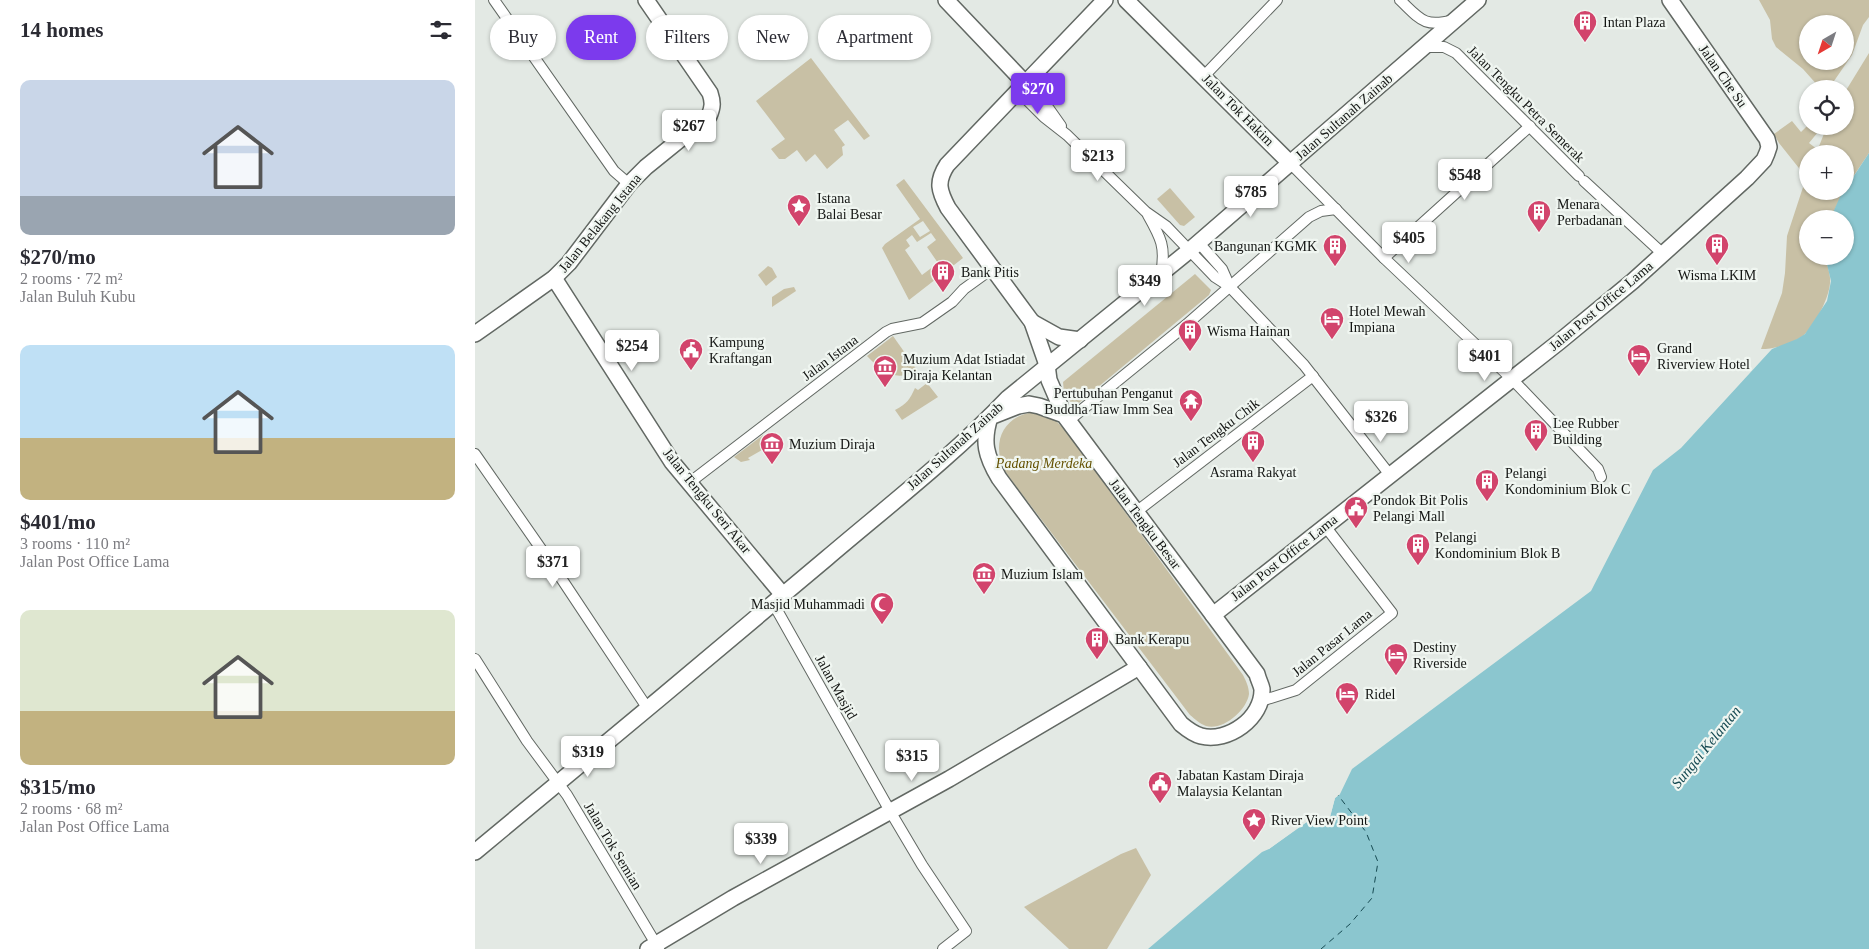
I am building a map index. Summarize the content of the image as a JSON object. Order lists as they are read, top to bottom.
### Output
{
  "streets": {
    "main road": [
      "Jalan Che Su",
      "Jalan Tok Hakim",
      "Jalan Sultanah Zainab",
      "Jalan Belakang Istana",
      "Jalan Post Office Lama",
      "Jalan Tengku Seri Akar",
      "Jalan Tengku Besar"
    ],
    "street": [
      "Jalan Tengku Petra Semerak",
      "Jalan Istana",
      "Jalan Tengku Chik",
      "Jalan Pasar Lama",
      "Jalan Masjid",
      "Jalan Tok Semian"
    ]
  },
  "crossings": [
    ["Jalan Che Su", "Jalan Post Office Lama"],
    ["Jalan Tengku Petra Semerak", "Jalan Sultanah Zainab"],
    ["Jalan Tengku Petra Semerak", "Jalan Post Office Lama"],
    ["Jalan Tok Hakim", "Jalan Sultanah Zainab"],
    ["Jalan Tok Hakim", "Jalan Post Office Lama"],
    ["Jalan Sultanah Zainab", "Jalan Tengku Seri Akar"],
    ["Jalan Sultanah Zainab", "Jalan Tengku Besar"],
    ["Jalan Sultanah Zainab", "Jalan Masjid"],
    ["Jalan Sultanah Zainab", "Jalan Tok Semian"],
    ["Jalan Belakang Istana", "Jalan Tengku Seri Akar"],
    ["Jalan Post Office Lama", "Jalan Tengku Besar"],
    ["Jalan Post Office Lama", "Jalan Pasar Lama"],
    ["Jalan Istana", "Jalan Tengku Seri Akar"],
    ["Jalan Tengku Chik", "Jalan Tengku Besar"],
    ["Jalan Tengku Seri Akar", "Jalan Masjid"],
    ["Jalan Tengku Besar", "Jalan Pasar Lama"]
  ],
  "water": ["Sungai Kelantan"],
  "parks": ["Padang Merdeka"],
  "places": {
    "building": [
      "Intan Plaza",
      "Menara Perbadanan",
      "Wisma LKIM",
      "Bangunan KGMK",
      "Bank Pitis",
      "Wisma Hainan",
      "Lee Rubber Building",
      "Asrama Rakyat",
      "Pelangi Kondominium Blok C",
      "Pelangi Kondominium Blok B",
      "Bank Kerapu"
    ],
    "place": ["Istana Balai Besar", "River View Point"],
    "hotel": [
      "Hotel Mewah Impiana",
      "Grand Riverview Hotel",
      "Destiny Riverside",
      "Ridel"
    ],
    "public building": ["Kampung Kraftangan", "Pondok Bit Polis Pelangi Mall", "Jabatan Kastam Diraja Malaysia Kelantan"],
    "museum": ["Muzium Adat Istiadat Diraja Kelantan", "Muzium Diraja", "Muzium Islam"],
    "temple": ["Pertubuhan Penganut Buddha Tiaw Imm Sea"],
    "mosque": ["Masjid Muhammadi"]
  },
  "north": "bottom left",
  "page": {
    "heading": "14 homes",
    "map_buttons": ["+", "−"],
    "chip": [
      "Buy",
      "Rent",
      "Filters",
      "New",
      "Apartment"
    ],
    "list": [
      {
        "name": "$270/mo",
        "note": "2 rooms · 72 m² · Jalan Buluh Kubu"
      },
      {
        "name": "$401/mo",
        "note": "3 rooms · 110 m² · Jalan Post Office Lama"
      },
      {
        "name": "$315/mo",
        "note": "2 rooms · 68 m² · Jalan Post Office Lama"
      }
    ],
    "price": [
      "$270",
      "$267",
      "$213",
      "$548",
      "$785",
      "$405",
      "$349",
      "$254",
      "$401",
      "$326",
      "$371",
      "$319",
      "$315",
      "$339"
    ]
  }
}
